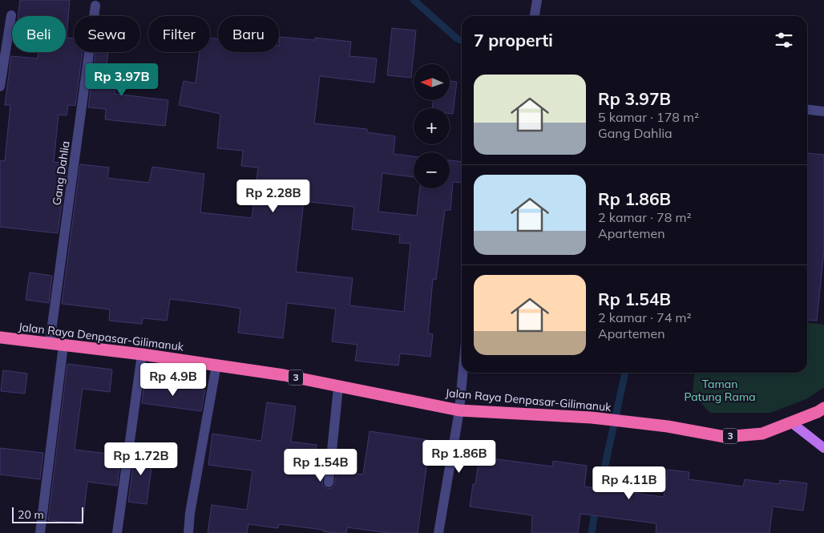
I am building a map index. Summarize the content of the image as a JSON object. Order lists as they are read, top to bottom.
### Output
{
  "streets": {
    "highway": ["Jalan Raya Denpasar-Gilimanuk", "3"],
    "street": ["Gang Dahlia"]
  },
  "crossings": [
    ["Gang Dahlia", "Jalan Raya Denpasar-Gilimanuk"],
    ["Jalan Raya Denpasar-Gilimanuk", "3"]
  ],
  "parks": ["Taman Patung Rama"],
  "scale_bar": "20 m",
  "north": "left",
  "page": {
    "chip": [
      "Beli",
      "Sewa",
      "Filter",
      "Baru"
    ],
    "heading": "7 properti",
    "price": [
      "Rp 3.97B",
      "Rp 2.28B",
      "Rp 4.9B",
      "Rp 1.86B",
      "Rp 1.72B",
      "Rp 1.54B",
      "Rp 4.11B"
    ],
    "map_buttons": ["+", "−"],
    "list": [
      {
        "name": "Rp 3.97B",
        "note": "5 kamar · 178 m² · Gang Dahlia"
      },
      {
        "name": "Rp 1.86B",
        "note": "2 kamar · 78 m² · Apartemen"
      },
      {
        "name": "Rp 1.54B",
        "note": "2 kamar · 74 m² · Apartemen"
      }
    ],
    "scale": "20 m"
  }
}
